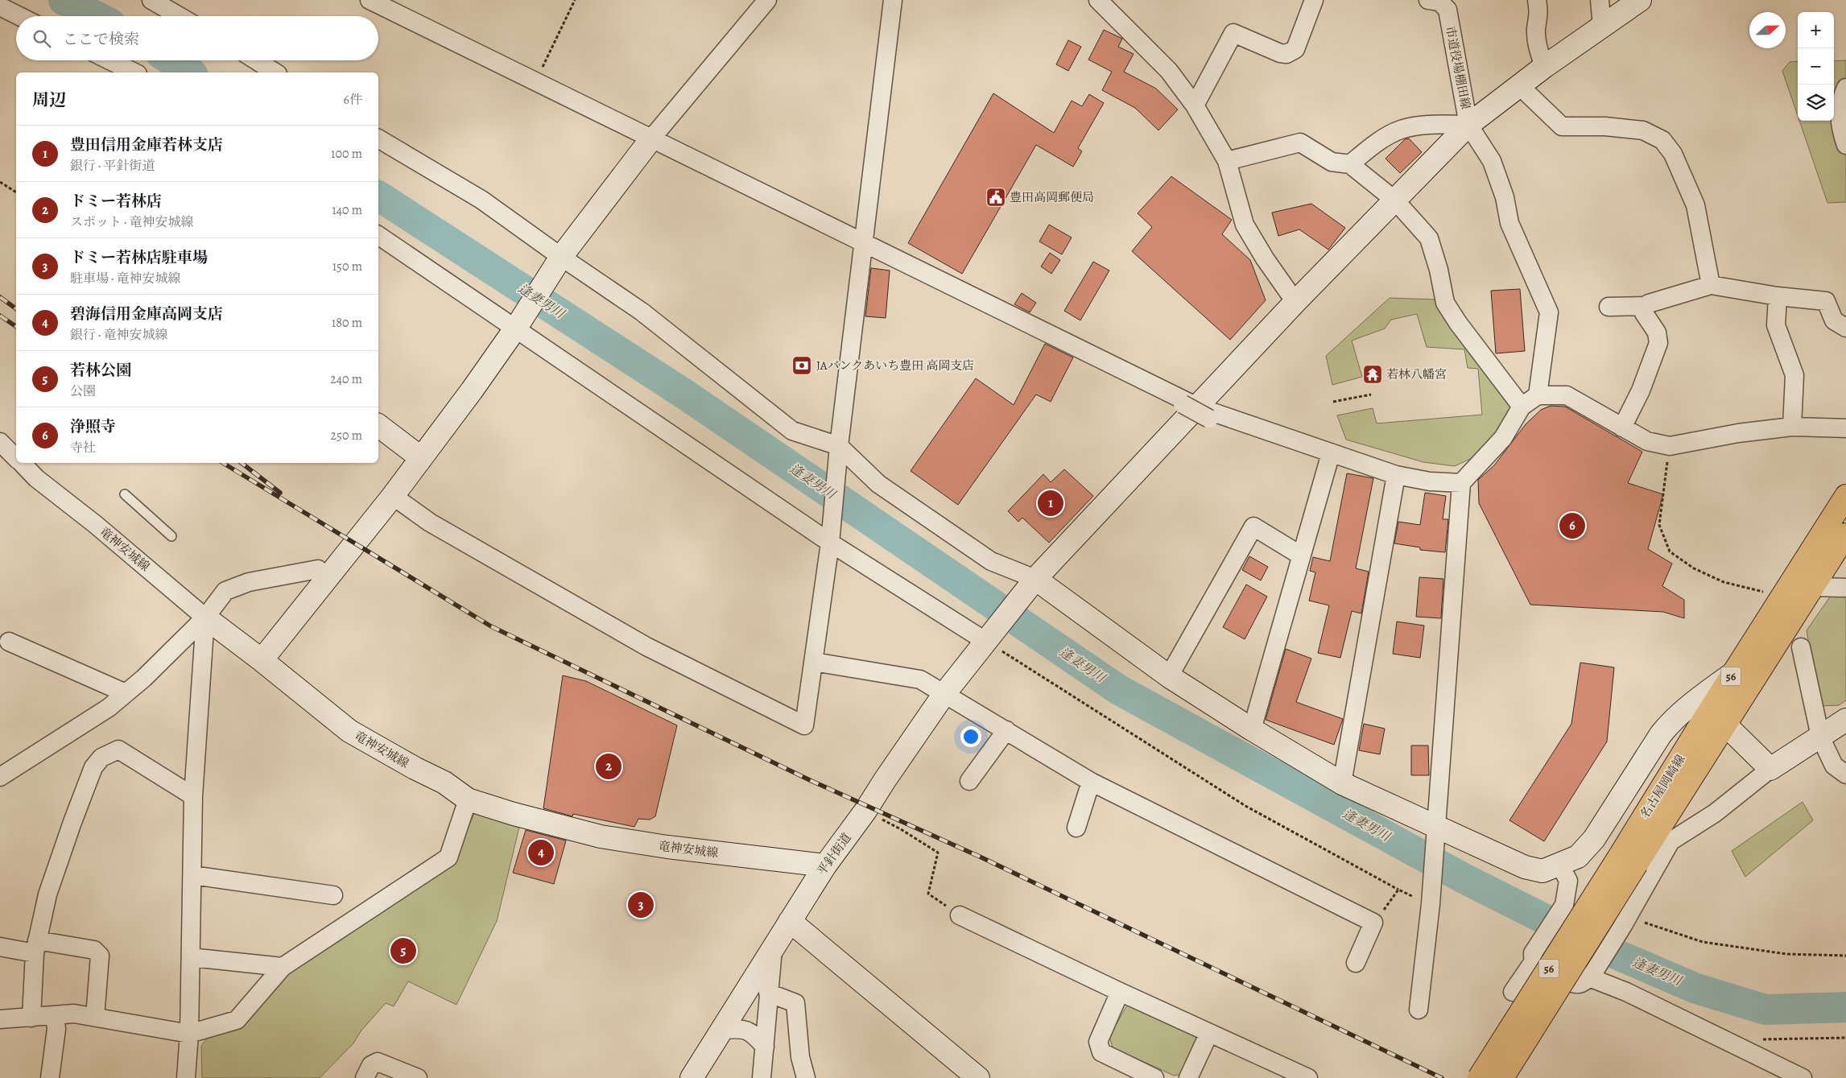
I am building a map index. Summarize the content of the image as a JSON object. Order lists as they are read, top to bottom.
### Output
{
  "streets": {
    "main road": ["56", "名古屋岡崎線"],
    "street": ["市道役場棚田線", "竜神安城線", "平針街道"]
  },
  "crossings": [
    ["市道役場棚田線", "平針街道"],
    ["竜神安城線", "平針街道"]
  ],
  "water": ["逢妻男川"],
  "places": {
    "public building": ["豊田高岡郵便局"],
    "bank": ["JAバンクあいち豊田 高岡支店"],
    "temple": ["若林八幡宮"]
  },
  "north": "right",
  "page": {
    "map_buttons": ["+", "−"],
    "search": "ここで検索",
    "heading": ["周辺", "6件"],
    "list": [
      {
        "mark": "1",
        "name": "豊田信用金庫若林支店",
        "note": "銀行 · 平針街道",
        "value": "100 m"
      },
      {
        "mark": "2",
        "name": "ドミー若林店",
        "note": "スポット · 竜神安城線",
        "value": "140 m"
      },
      {
        "mark": "3",
        "name": "ドミー若林店駐車場",
        "note": "駐車場 · 竜神安城線",
        "value": "150 m"
      },
      {
        "mark": "4",
        "name": "碧海信用金庫高岡支店",
        "note": "銀行 · 竜神安城線",
        "value": "180 m"
      },
      {
        "mark": "5",
        "name": "若林公園",
        "note": "公園",
        "value": "240 m"
      },
      {
        "mark": "6",
        "name": "浄照寺",
        "note": "寺社",
        "value": "250 m"
      }
    ],
    "pins": [
      "1",
      "6",
      "2",
      "4",
      "3",
      "5"
    ]
  }
}
